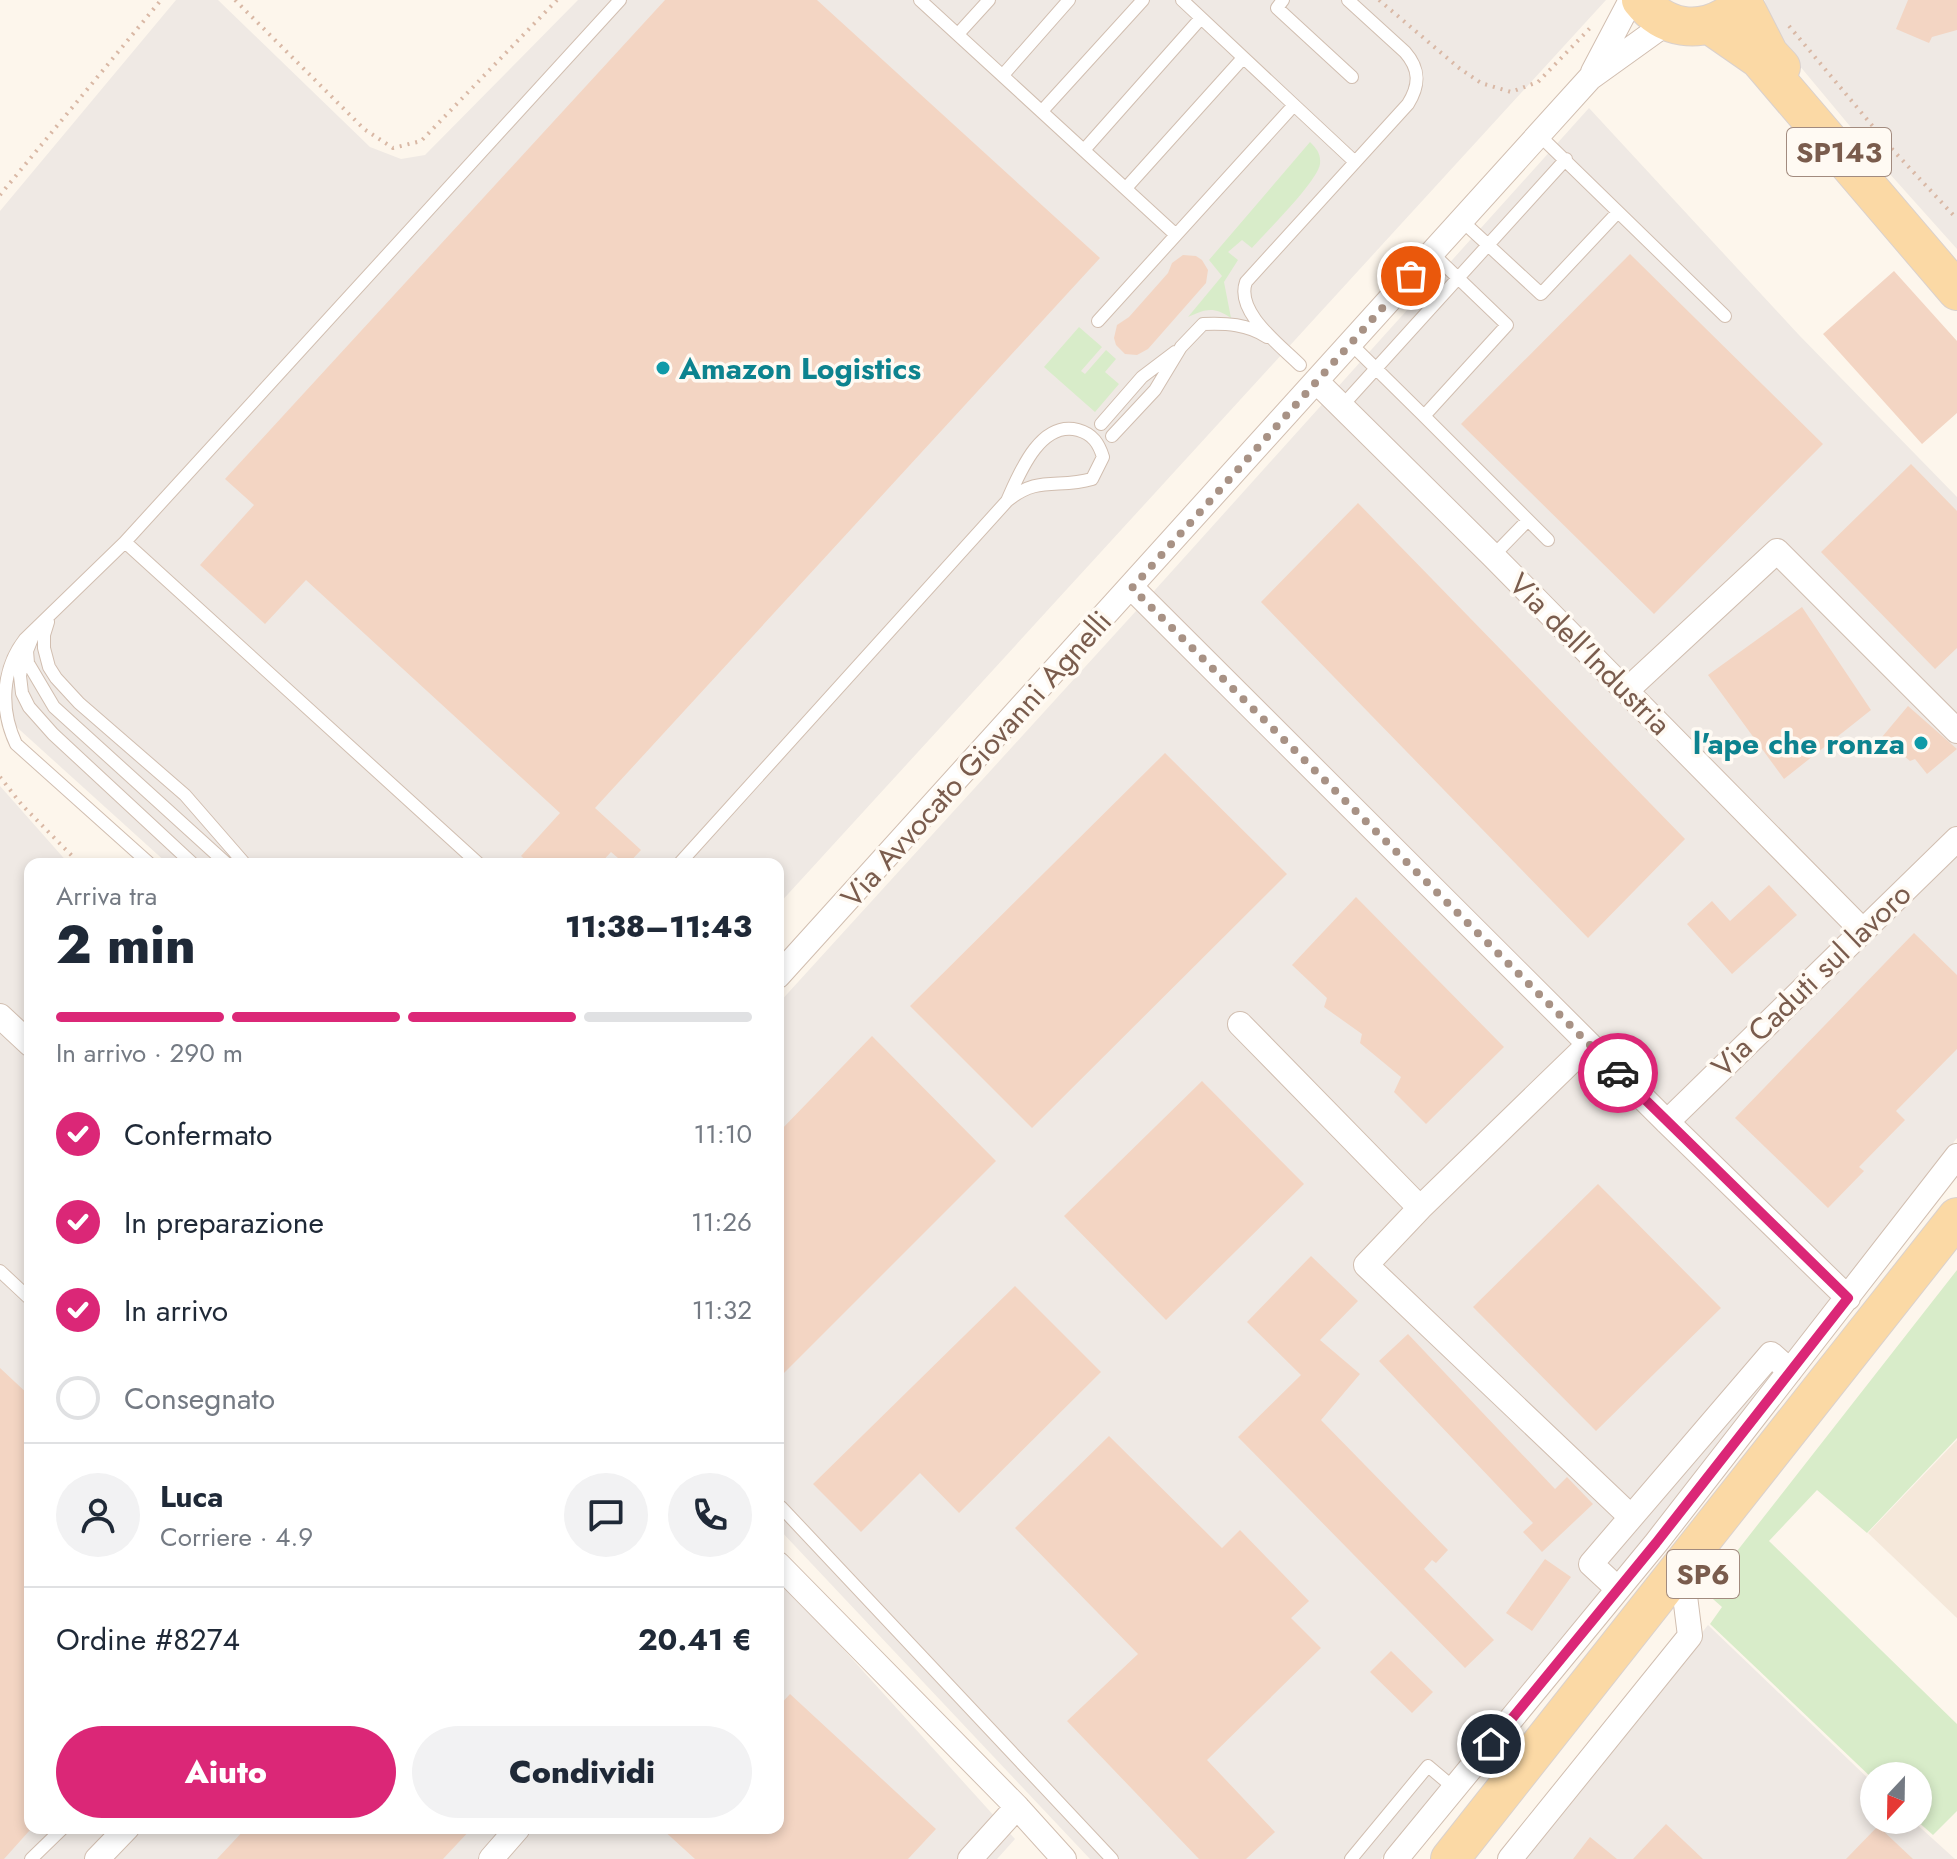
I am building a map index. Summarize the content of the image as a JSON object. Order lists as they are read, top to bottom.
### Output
{
  "streets": {
    "main road": ["SP143", "SP6"],
    "street": ["Via dell'Industria", "Via Avvocato Giovanni Agnelli", "Via Caduti sul lavoro"]
  },
  "crossings": [
    ["Via dell'Industria", "Via Avvocato Giovanni Agnelli"],
    ["Via dell'Industria", "Via Caduti sul lavoro"]
  ],
  "places": ["Amazon Logistics", "l'ape che ronza"],
  "north": "bottom",
  "page": {
    "heading": ["2 min", "Arriva tra", "11:38–11:43"],
    "panel": [
      "Luca",
      "Corriere · 4.9",
      "Ordine #8274",
      "20.41 €"
    ],
    "bar": "In arrivo · 290 m",
    "list": [
      ["Confermato", "11:10"],
      ["In preparazione", "11:26"],
      ["In arrivo", "11:32"],
      "Consegnato"
    ],
    "buttons": ["Aiuto", "Condividi"]
  }
}
